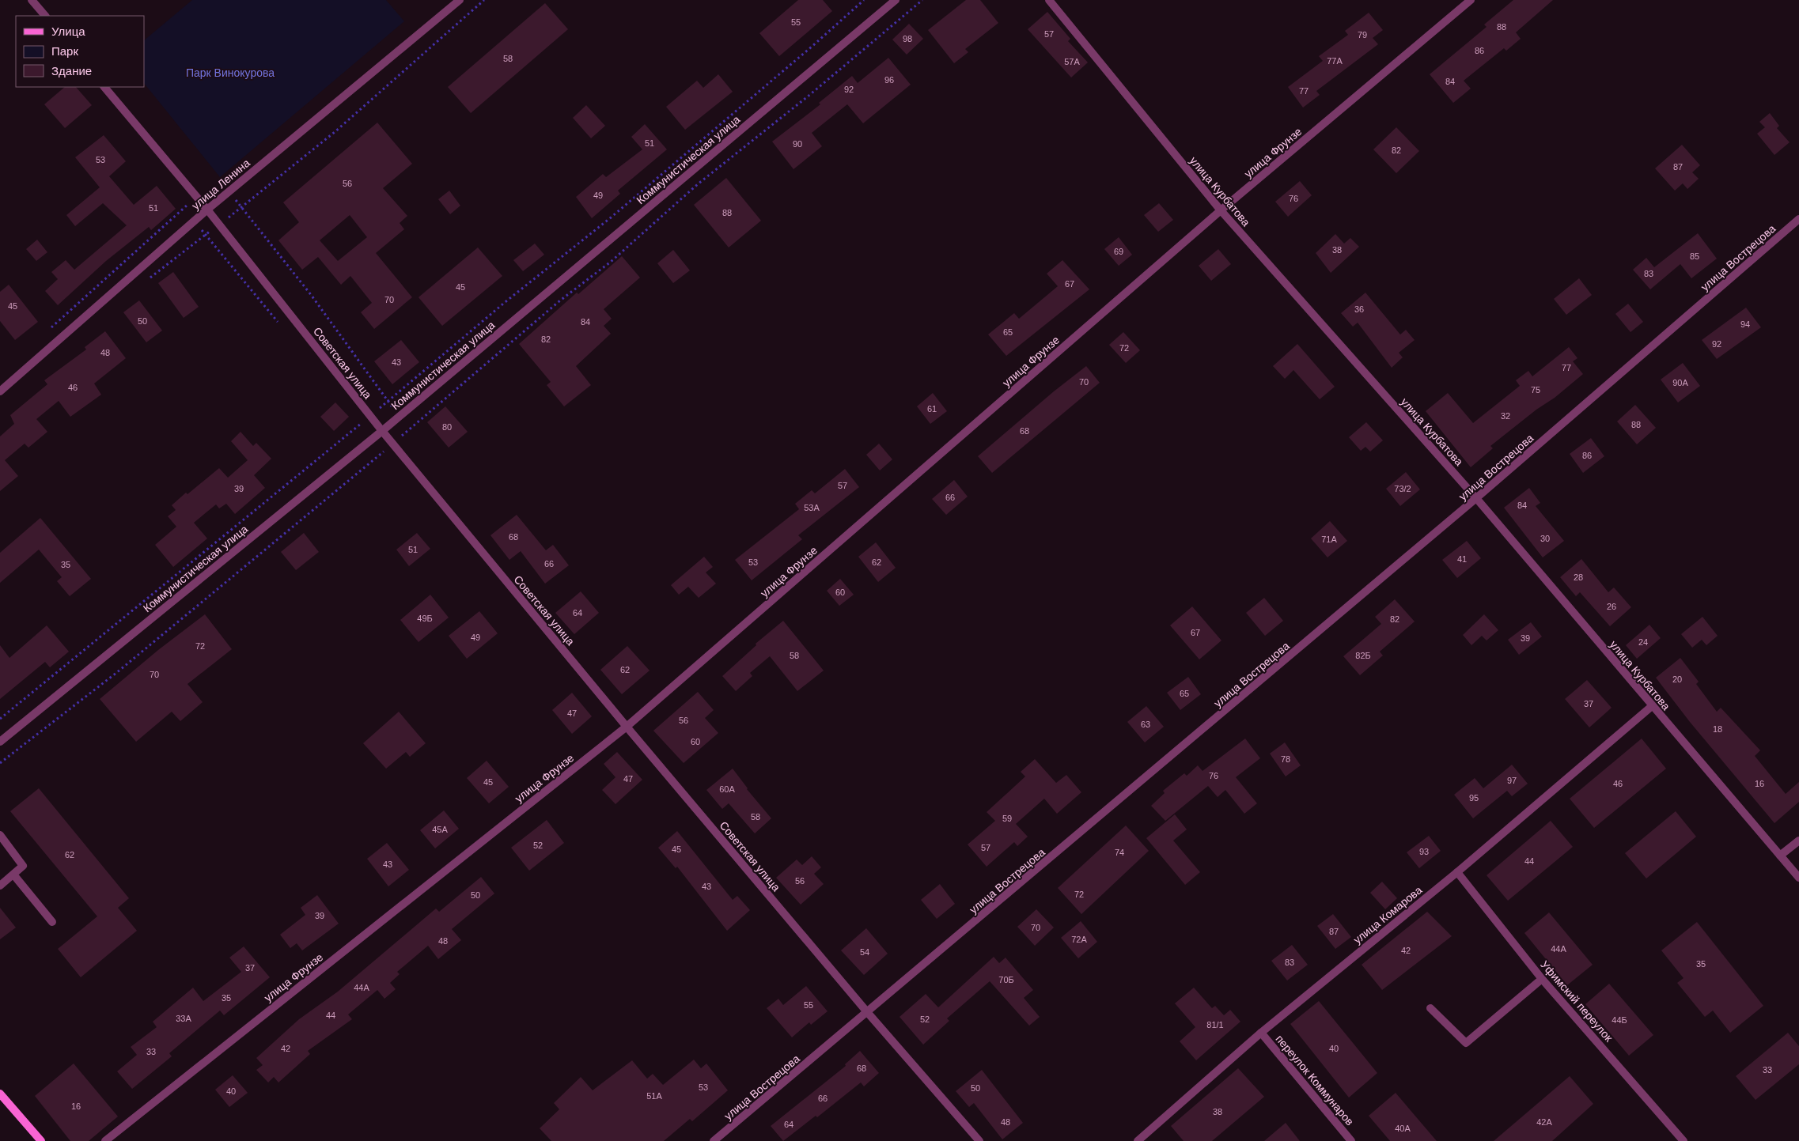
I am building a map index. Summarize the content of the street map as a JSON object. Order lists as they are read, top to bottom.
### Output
{
  "streets": {
    "street": [
      "улица Фрунзе",
      "Коммунистическая улица",
      "улица Ленина",
      "улица Курбатова",
      "улица Вострецова",
      "Советская улица",
      "улица Комарова",
      "Уфимский переулок",
      "переулок Коммунаров"
    ]
  },
  "crossings": [
    ["улица Фрунзе", "улица Курбатова"],
    ["улица Фрунзе", "Советская улица"],
    ["Коммунистическая улица", "Советская улица"],
    ["улица Ленина", "Советская улица"],
    ["улица Курбатова", "улица Вострецова"],
    ["улица Курбатова", "улица Комарова"],
    ["улица Вострецова", "Советская улица"],
    ["улица Комарова", "Уфимский переулок"],
    ["улица Комарова", "переулок Коммунаров"]
  ],
  "parks": ["Парк Винокурова"],
  "house_numbers": [
    "55",
    "88",
    "57",
    "79",
    "98",
    "86",
    "58",
    "77А",
    "57А",
    "96",
    "84",
    "92",
    "77",
    "51",
    "90",
    "82",
    "53",
    "87",
    "56",
    "49",
    "76",
    "51",
    "88",
    "38",
    "69",
    "85",
    "83",
    "67",
    "45",
    "70",
    "45",
    "36",
    "50",
    "84",
    "94",
    "65",
    "82",
    "92",
    "72",
    "48",
    "43",
    "77",
    "70",
    "90А",
    "46",
    "75",
    "61",
    "32",
    "88",
    "80",
    "68",
    "86",
    "57",
    "39",
    "73/2",
    "66",
    "84",
    "53А",
    "68",
    "30",
    "71А",
    "51",
    "41",
    "53",
    "62",
    "66",
    "35",
    "28",
    "60",
    "26",
    "64",
    "49Б",
    "82",
    "67",
    "49",
    "39",
    "24",
    "72",
    "58",
    "82Б",
    "62",
    "70",
    "20",
    "65",
    "37",
    "47",
    "56",
    "63",
    "18",
    "60",
    "78",
    "76",
    "47",
    "97",
    "45",
    "46",
    "16",
    "60А",
    "95",
    "58",
    "59",
    "45А",
    "52",
    "57",
    "45",
    "93",
    "74",
    "62",
    "44",
    "43",
    "56",
    "43",
    "72",
    "50",
    "39",
    "70",
    "87",
    "72А",
    "48",
    "44А",
    "42",
    "54",
    "83",
    "35",
    "37",
    "70Б",
    "44А",
    "35",
    "55",
    "44",
    "33А",
    "52",
    "44Б",
    "81/1",
    "42",
    "40",
    "33",
    "68",
    "33",
    "53",
    "50",
    "40",
    "51А",
    "66",
    "16",
    "38",
    "48",
    "42А",
    "64",
    "40А"
  ],
  "legend": ["Улица", "Парк", "Здание"]
}
